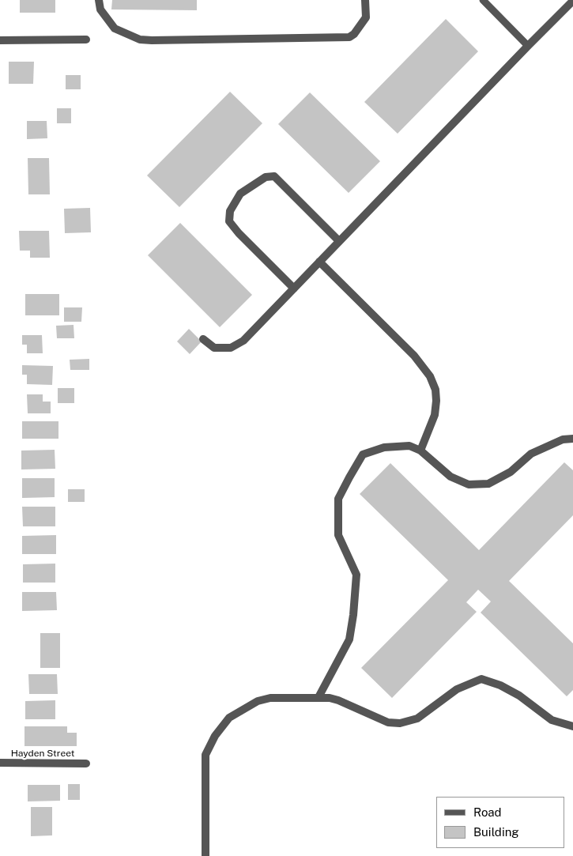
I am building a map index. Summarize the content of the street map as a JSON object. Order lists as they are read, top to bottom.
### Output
{
  "streets": {
    "street": ["Hayden Street"]
  },
  "legend": ["Road", "Building"]
}
